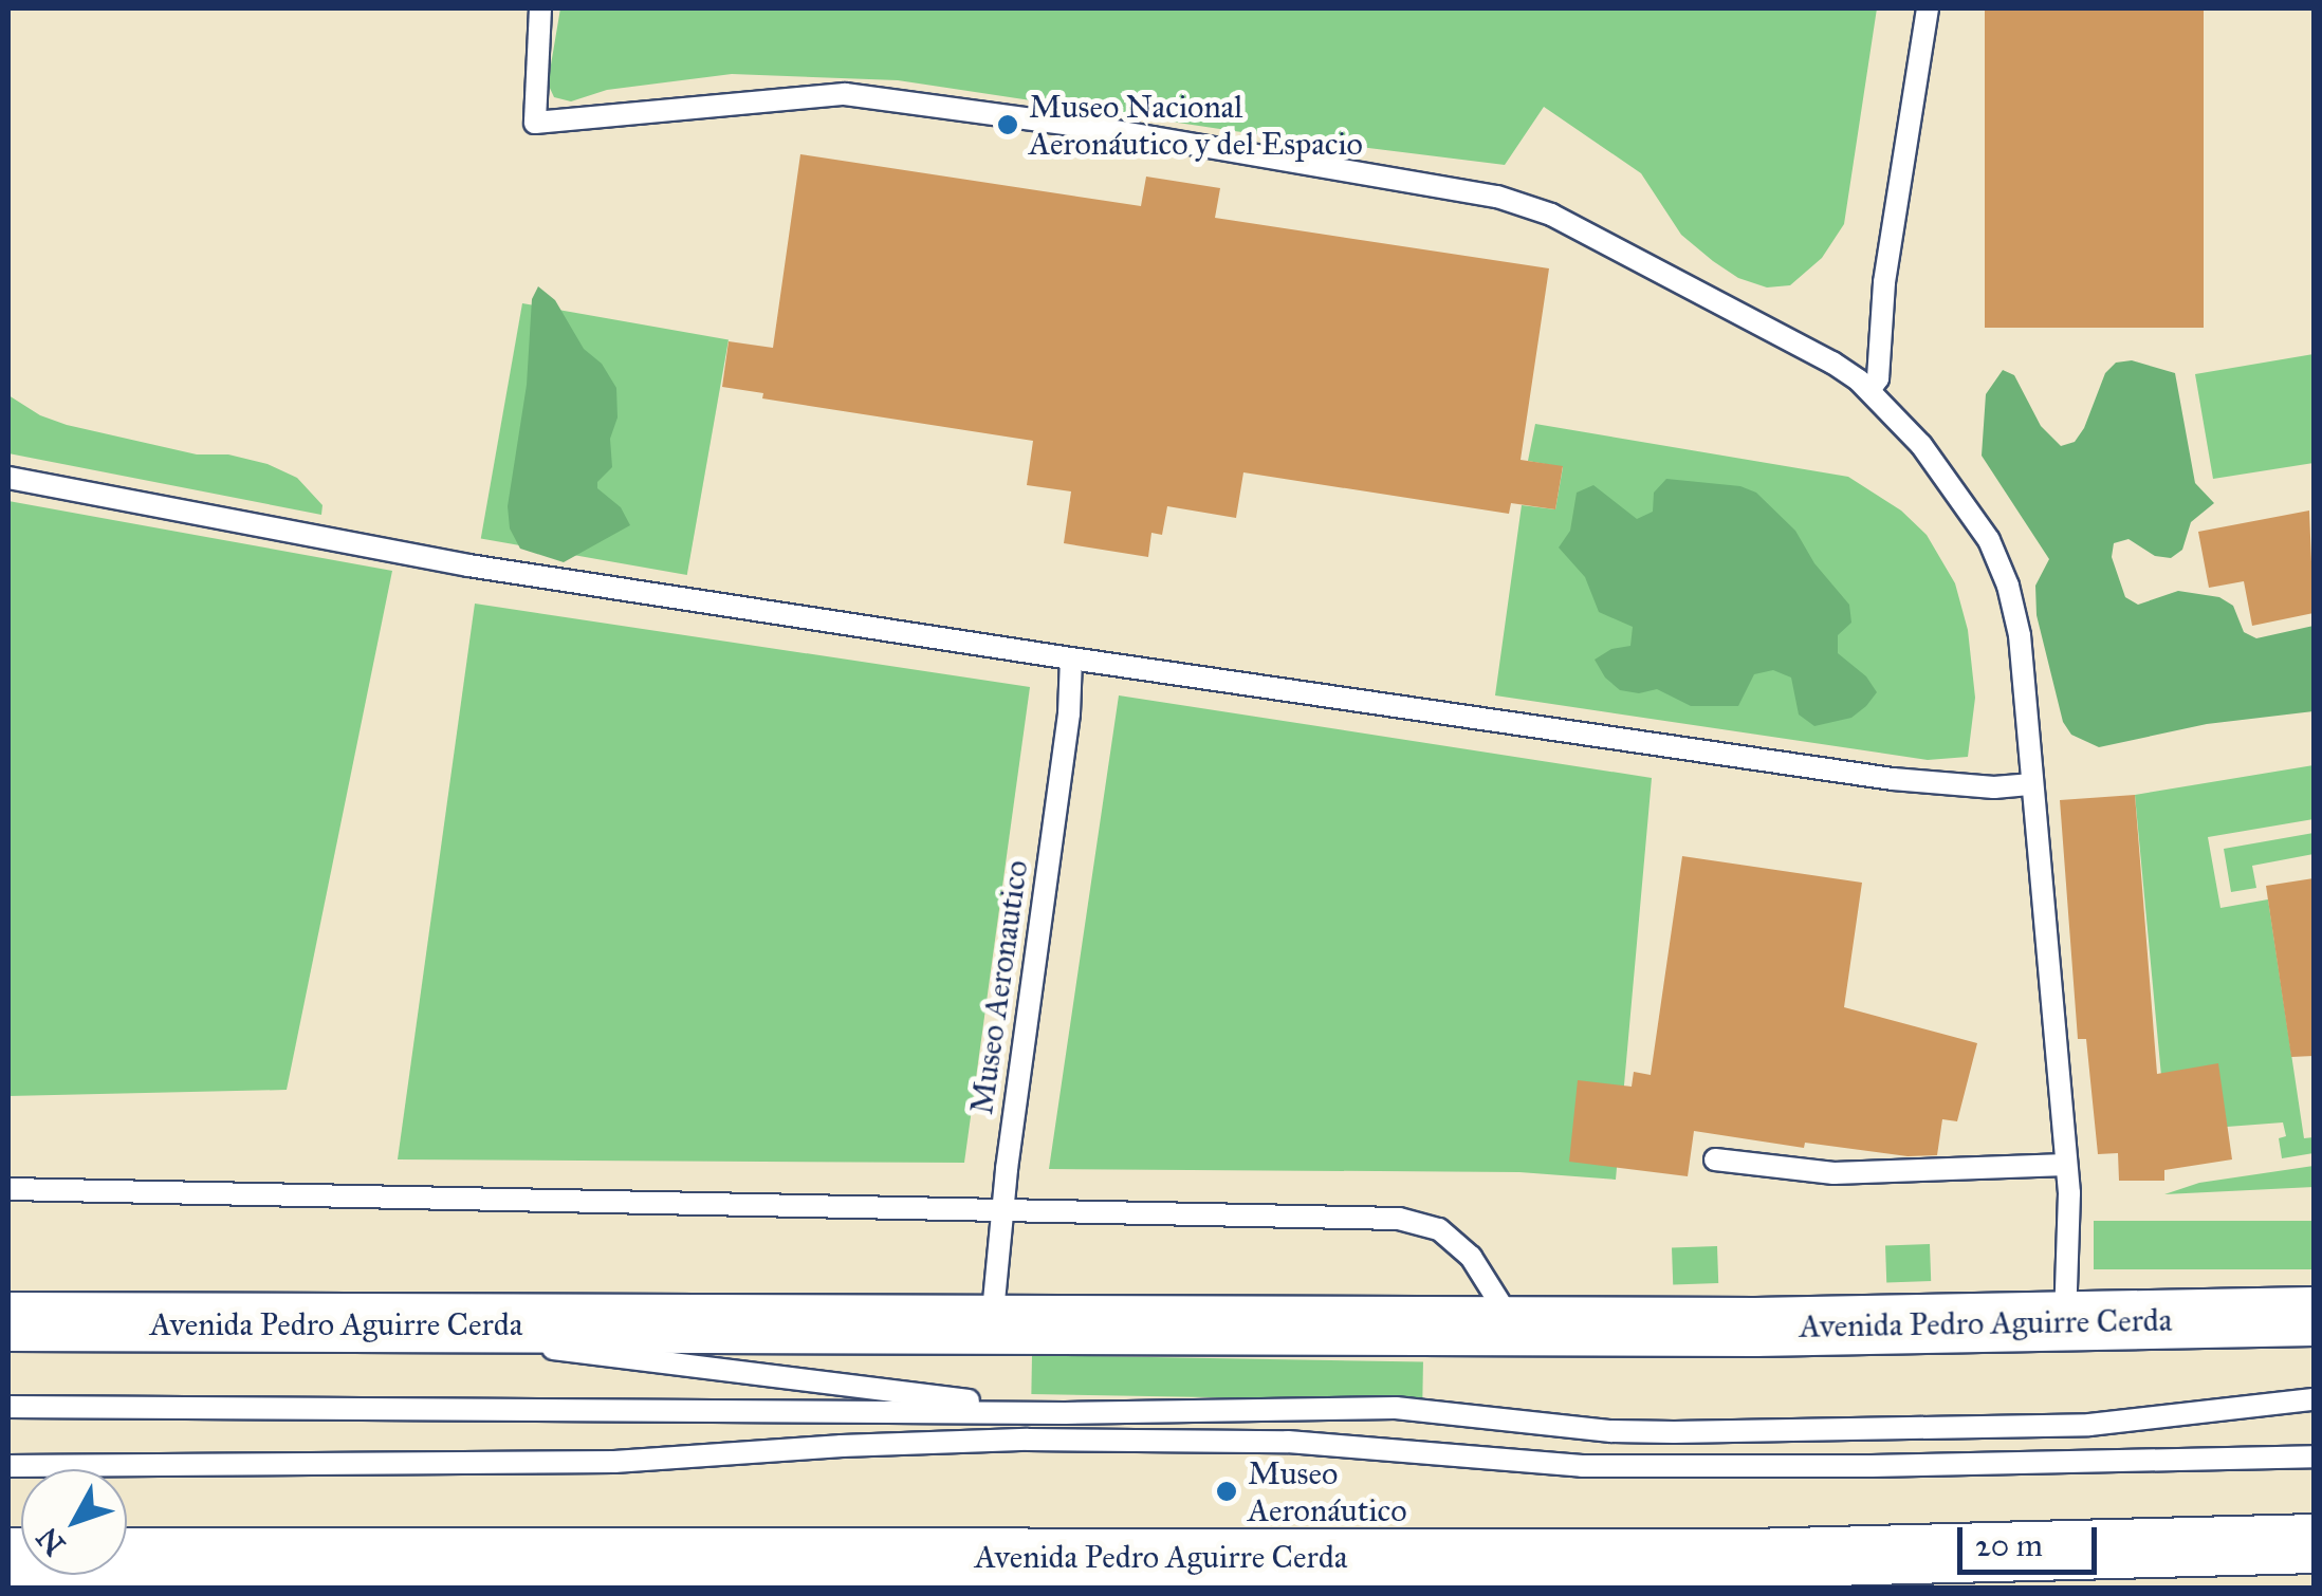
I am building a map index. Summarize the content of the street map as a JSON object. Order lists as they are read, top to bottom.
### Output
{
  "streets": {
    "main road": ["Avenida Pedro Aguirre Cerda"],
    "lane": ["Museo Aeronautico"]
  },
  "crossings": [
    ["Museo Aeronautico", "Avenida Pedro Aguirre Cerda"]
  ],
  "places": ["Museo Nacional Aeronáutico y del Espacio", "Museo Aeronáutico"],
  "scale_bar": "20 m",
  "north": "bottom left"
}
